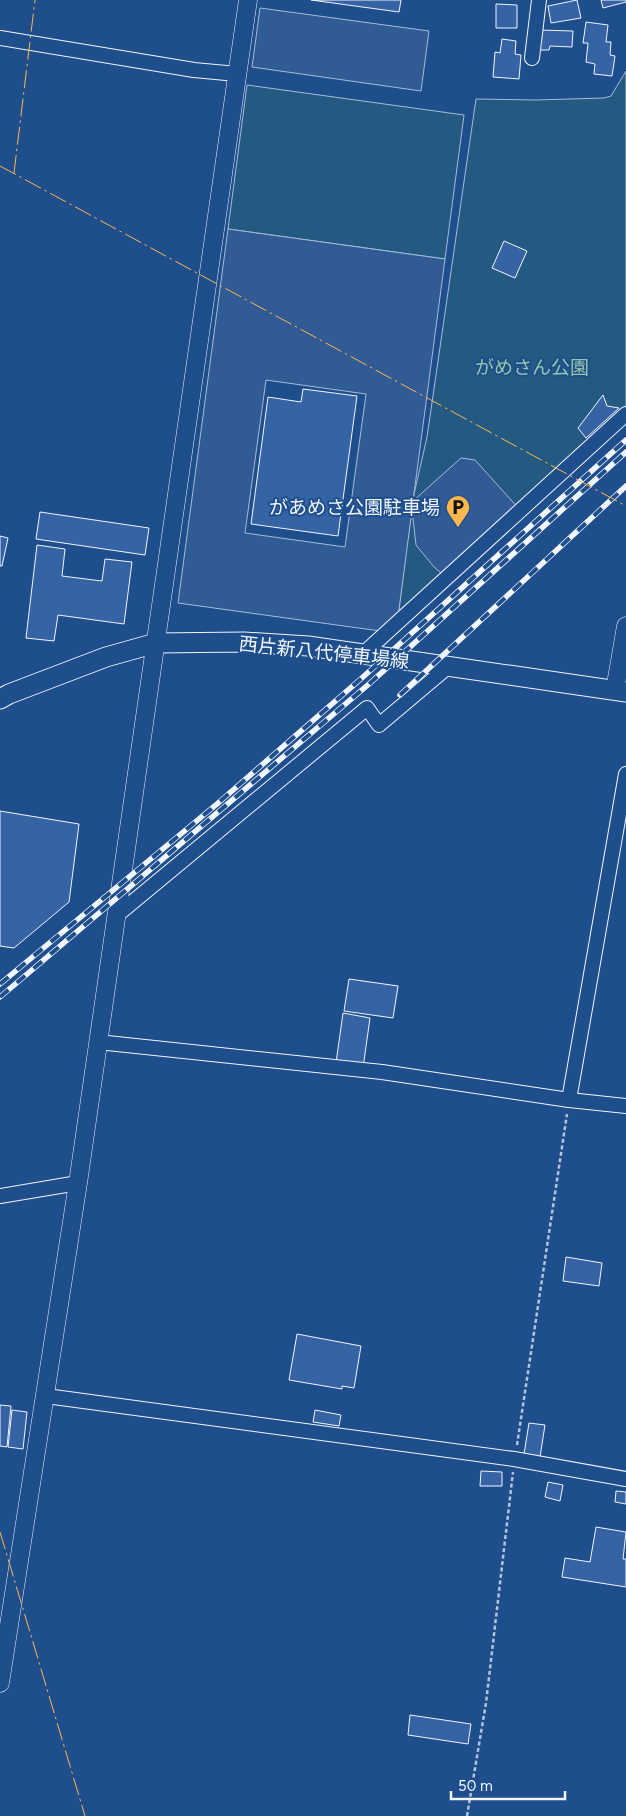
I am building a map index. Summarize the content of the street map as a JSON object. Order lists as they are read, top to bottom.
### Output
{
  "streets": {
    "main road": ["西片新八代停車場線"]
  },
  "parks": ["がめさん公園"],
  "places": {
    "parking": ["があめさ公園駐車場"]
  },
  "scale_bar": "50 m"
}
